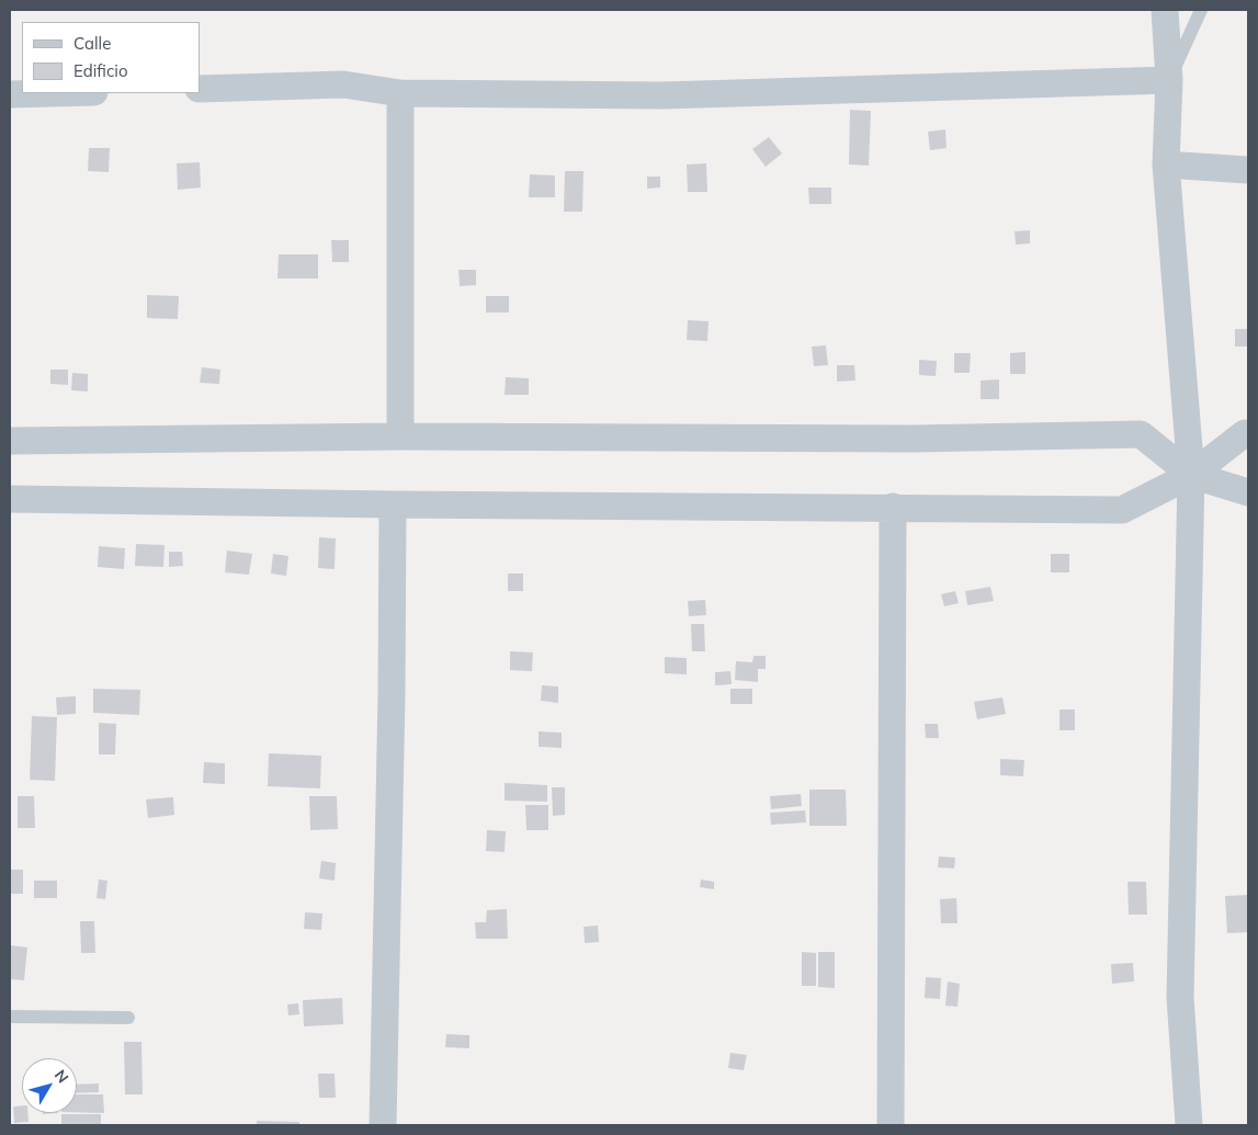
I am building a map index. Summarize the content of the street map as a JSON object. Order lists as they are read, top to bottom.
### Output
{
  "legend": ["Calle", "Edificio"],
  "north": "top right"
}
